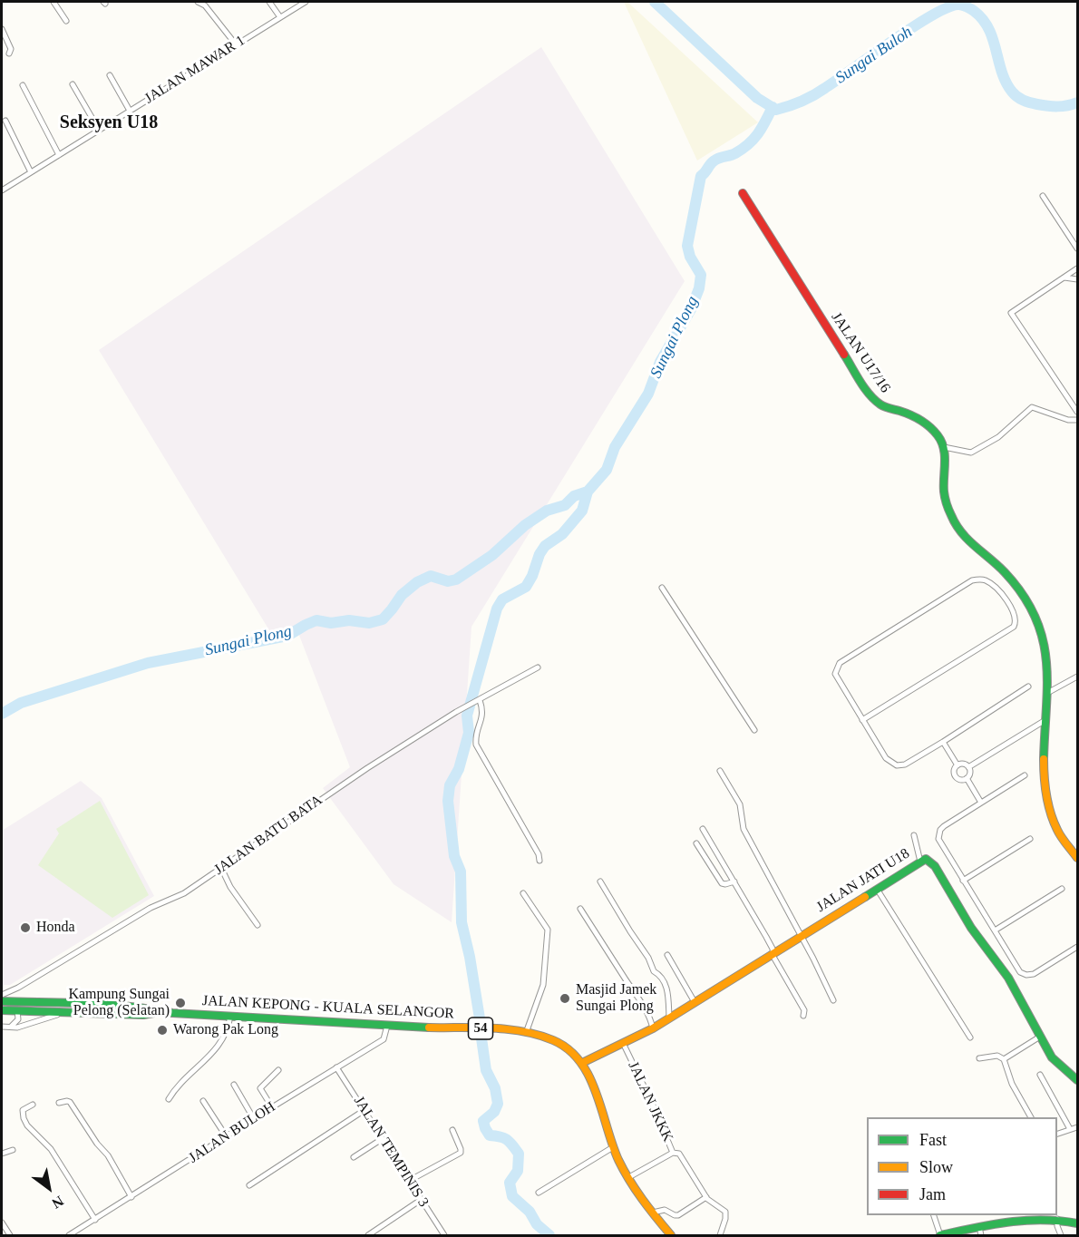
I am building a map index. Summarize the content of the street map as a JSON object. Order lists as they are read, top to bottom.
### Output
{
  "streets": {
    "main road": [
      "JALAN U17/16",
      "JALAN JATI U18",
      "JALAN KEPONG - KUALA SELANGOR",
      "54"
    ],
    "street": [
      "JALAN MAWAR 1",
      "JALAN BATU BATA",
      "JALAN JKKK",
      "JALAN BULOH",
      "JALAN TEMPINIS 3"
    ]
  },
  "crossings": [
    ["JALAN JATI U18", "JALAN KEPONG - KUALA SELANGOR"],
    ["JALAN JATI U18", "JALAN JKKK"],
    ["JALAN KEPONG - KUALA SELANGOR", "JALAN BULOH"],
    ["JALAN BULOH", "JALAN TEMPINIS 3"]
  ],
  "districts": ["Seksyen U18"],
  "water": ["Sungai Buloh", "Sungai Plong"],
  "places": [
    "Honda",
    "Masjid Jamek Sungai Plong",
    "Kampung Sungai Pelong (Selatan)",
    "Warong Pak Long"
  ],
  "legend": ["Fast", "Slow", "Jam"],
  "north": "bottom right"
}
